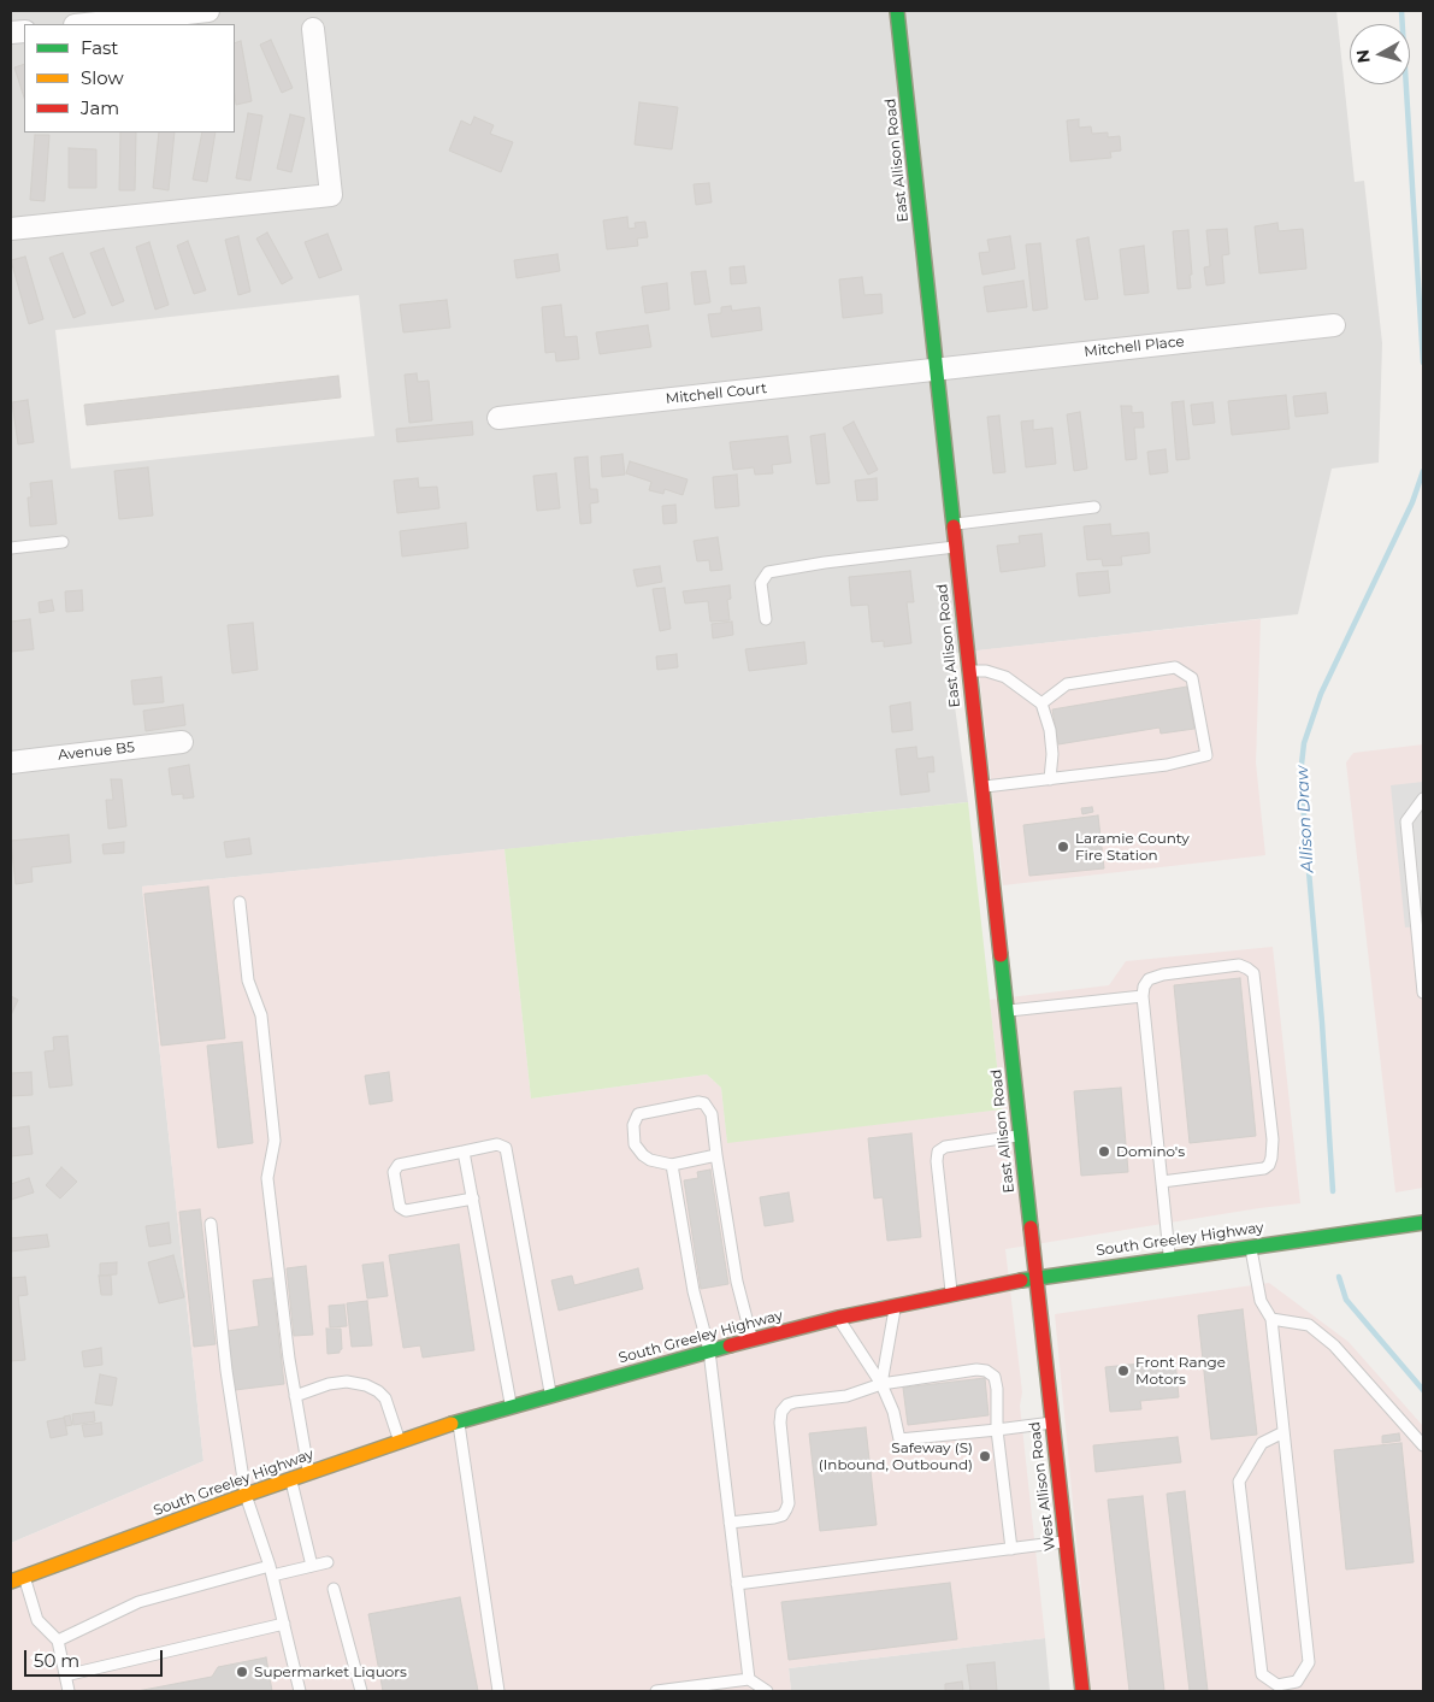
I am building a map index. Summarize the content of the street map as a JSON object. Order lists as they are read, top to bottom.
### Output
{
  "streets": {
    "main road": ["East Allison Road", "South Greeley Highway", "West Allison Road"],
    "street": ["Mitchell Place", "Mitchell Court", "Avenue B5"]
  },
  "crossings": [
    ["East Allison Road", "Mitchell Place"],
    ["East Allison Road", "Mitchell Court"],
    ["East Allison Road", "South Greeley Highway"],
    ["East Allison Road", "West Allison Road"],
    ["Mitchell Place", "Mitchell Court"],
    ["South Greeley Highway", "West Allison Road"]
  ],
  "water": ["Allison Draw"],
  "places": [
    "Laramie County Fire Station",
    "Domino's",
    "Front Range Motors",
    "Safeway (S) (Inbound, Outbound)",
    "Supermarket Liquors"
  ],
  "legend": ["Fast", "Slow", "Jam"],
  "scale_bar": "50 m",
  "north": "left"
}
